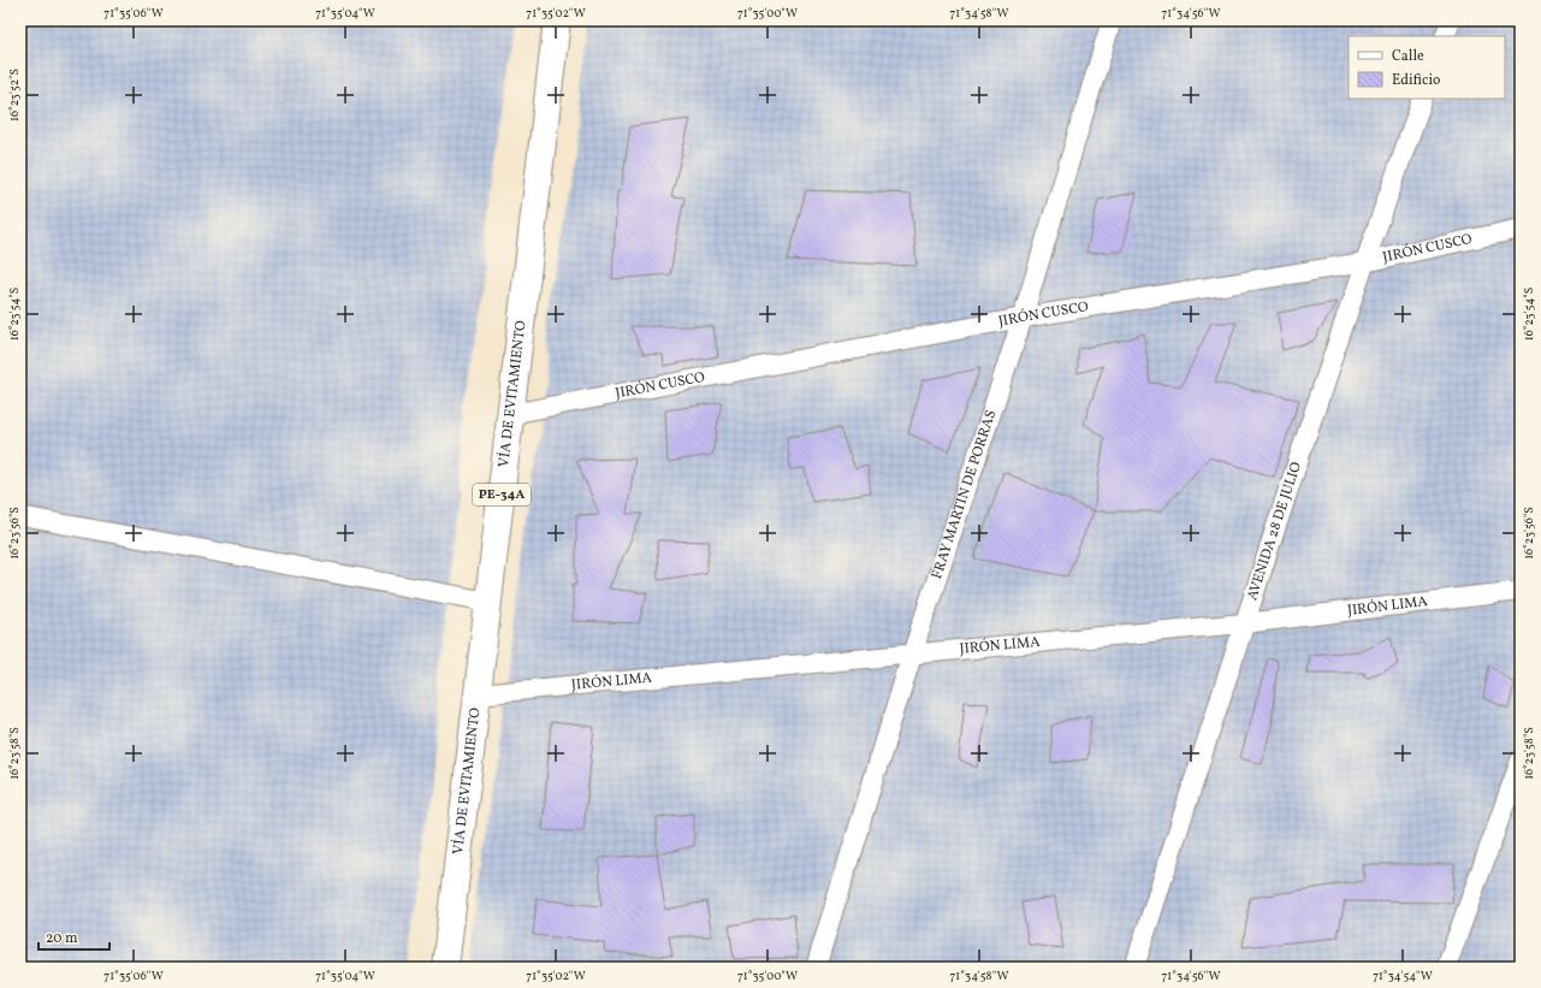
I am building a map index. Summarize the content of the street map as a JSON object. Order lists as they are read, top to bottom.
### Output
{
  "streets": {
    "highway": ["VÍA DE EVITAMIENTO", "PE-34A"],
    "street": [
      "JIRÓN CUSCO",
      "FRAY MARTIN DE PORRAS",
      "AVENIDA 28 DE JULIO",
      "JIRÓN LIMA"
    ]
  },
  "crossings": [
    ["JIRÓN CUSCO", "VÍA DE EVITAMIENTO"],
    ["JIRÓN CUSCO", "FRAY MARTIN DE PORRAS"],
    ["JIRÓN CUSCO", "AVENIDA 28 DE JULIO"],
    ["VÍA DE EVITAMIENTO", "JIRÓN LIMA"],
    ["FRAY MARTIN DE PORRAS", "JIRÓN LIMA"],
    ["AVENIDA 28 DE JULIO", "JIRÓN LIMA"]
  ],
  "legend": ["Calle", "Edificio"],
  "scale_bar": "20 m",
  "coordinates": [
    "71°35'06\"W",
    "71°35'04\"W",
    "71°35'02\"W",
    "71°35'00\"W",
    "71°34'58\"W",
    "71°34'56\"W",
    "16°23'52\"S",
    "16°23'54\"S",
    "16°23'56\"S",
    "16°23'58\"S",
    "71°34'54\"W"
  ]
}
